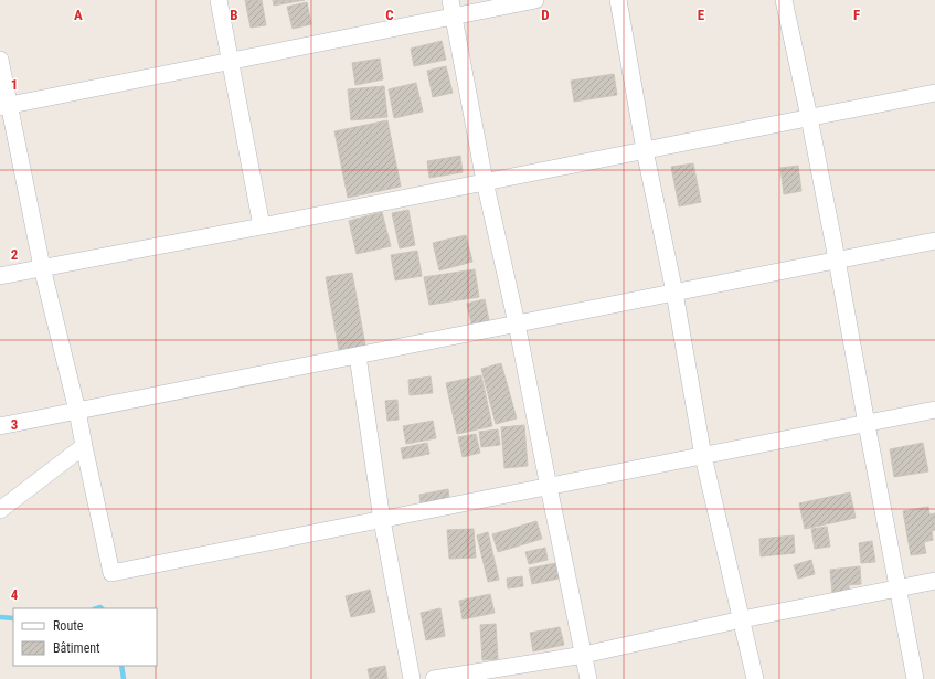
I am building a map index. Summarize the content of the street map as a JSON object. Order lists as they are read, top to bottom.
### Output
{
  "legend": ["Route", "Bâtiment"],
  "grid": {
    "columns": [
      "A",
      "B",
      "C",
      "D",
      "E",
      "F"
    ],
    "rows": [
      "1",
      "2",
      "3",
      "4"
    ]
  }
}
